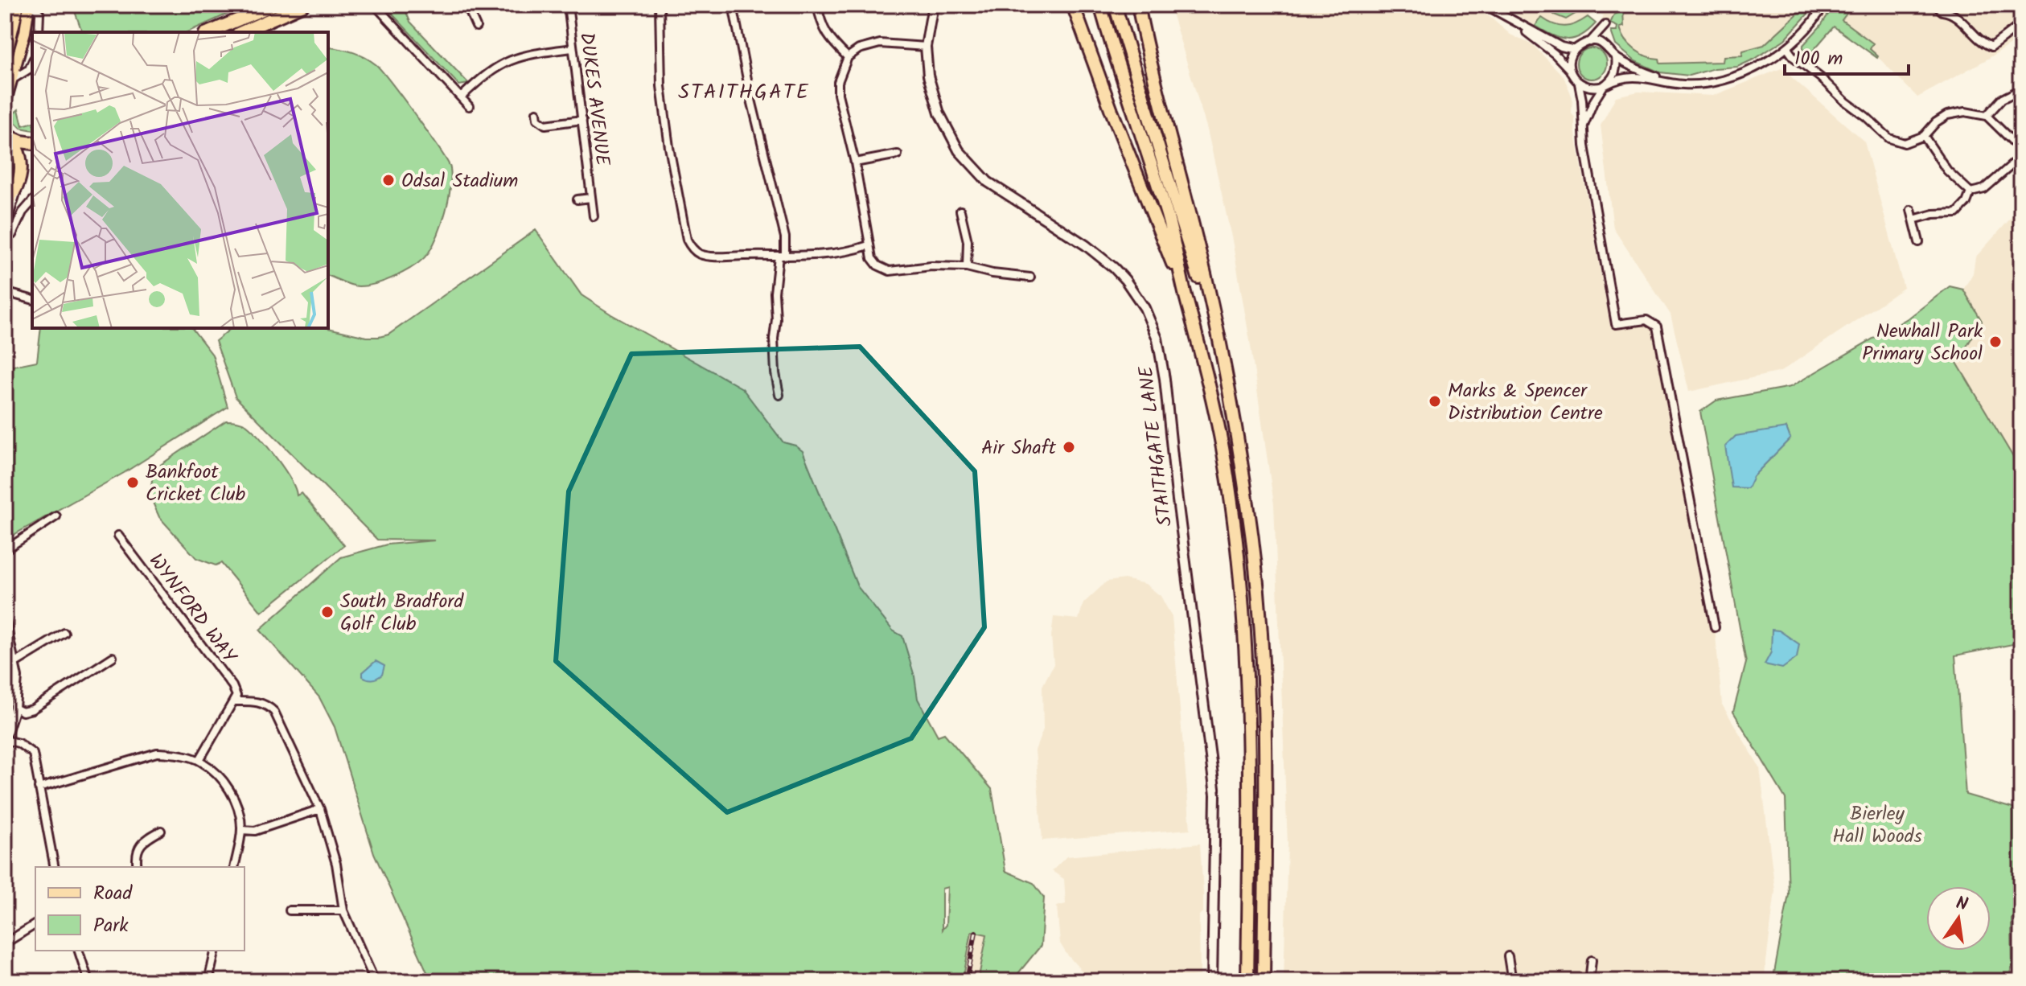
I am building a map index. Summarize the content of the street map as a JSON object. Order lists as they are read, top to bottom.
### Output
{
  "streets": {
    "street": ["DUKES AVENUE", "STAITHGATE LANE", "WYNFORD WAY"]
  },
  "districts": ["STAITHGATE"],
  "parks": ["Bierley Hall Woods"],
  "places": [
    "Odsal Stadium",
    "Newhall Park Primary School",
    "Marks & Spencer Distribution Centre",
    "Air Shaft",
    "Bankfoot Cricket Club",
    "South Bradford Golf Club"
  ],
  "legend": ["Road", "Park"],
  "scale_bar": "100 m",
  "north": "top"
}
